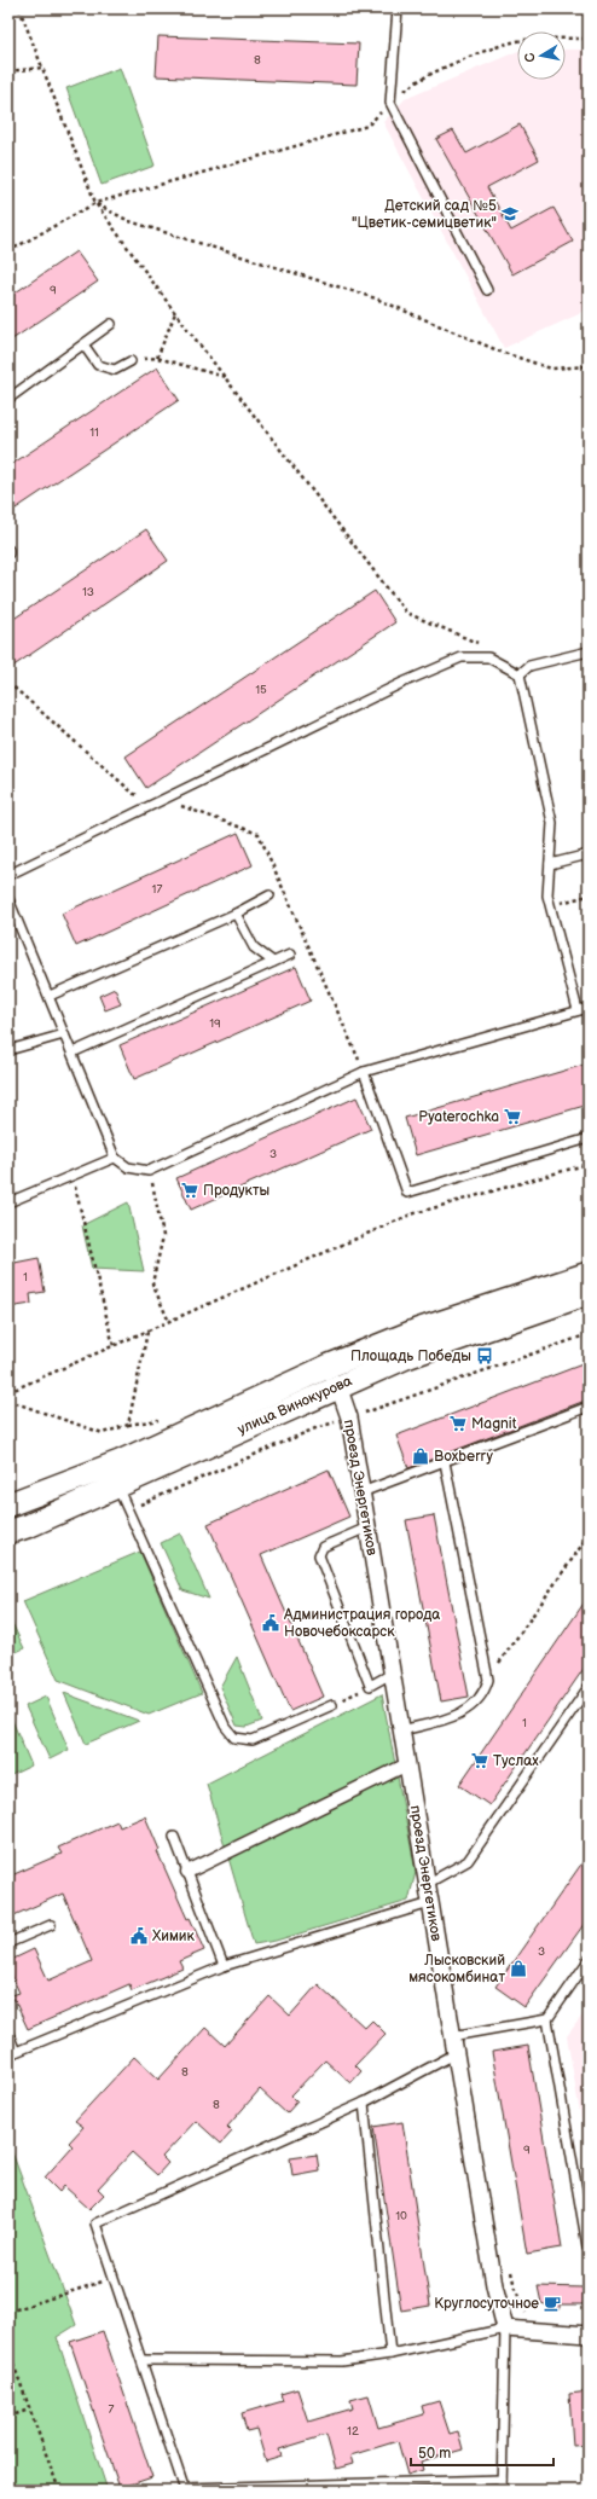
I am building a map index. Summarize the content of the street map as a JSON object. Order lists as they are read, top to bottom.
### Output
{
  "streets": {
    "main road": ["улица Винокурова"],
    "street": ["проезд Энергетиков"]
  },
  "crossings": [
    ["улица Винокурова", "проезд Энергетиков"]
  ],
  "places": {
    "school or university": ["Детский сад №5 \"Цветик-семицветик\""],
    "supermarket": [
      "Pyaterochka",
      "Продукты",
      "Magnit",
      "Туслах"
    ],
    "bus stop": ["Площадь Победы"],
    "shop": ["Boxberry", "Лысковский мясокомбинат"],
    "public building": ["Администрация города Новочебоксарск", "Химик"],
    "cafe": ["Круглосуточное"]
  },
  "house_numbers": [
    "8",
    "9",
    "11",
    "13",
    "15",
    "17",
    "19",
    "3",
    "1",
    "1",
    "3",
    "8",
    "8",
    "9",
    "10",
    "7",
    "12"
  ],
  "scale_bar": "50 m",
  "north": "left"
}
